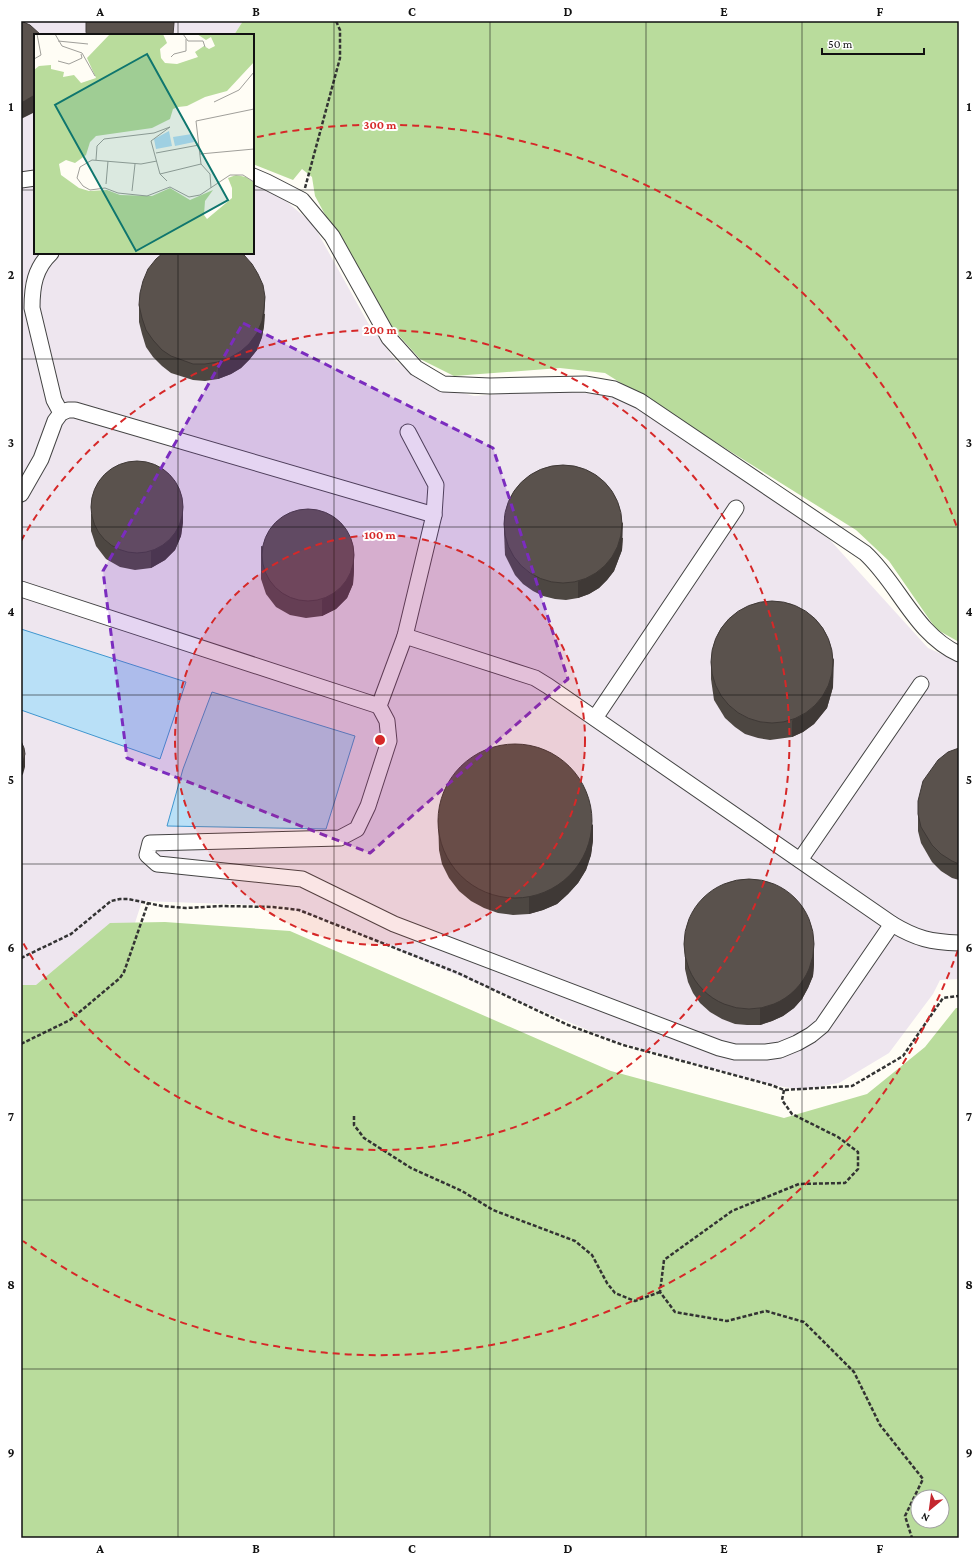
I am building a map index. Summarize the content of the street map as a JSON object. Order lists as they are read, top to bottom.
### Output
{
  "scale_bar": "50 m",
  "north": "bottom left",
  "grid": {
    "columns": [
      "A",
      "B",
      "C",
      "D",
      "E",
      "F"
    ],
    "rows": [
      "1",
      "2",
      "3",
      "4",
      "5",
      "6",
      "7",
      "8",
      "9"
    ]
  },
  "rings": ["300 m", "200 m", "100 m"]
}
